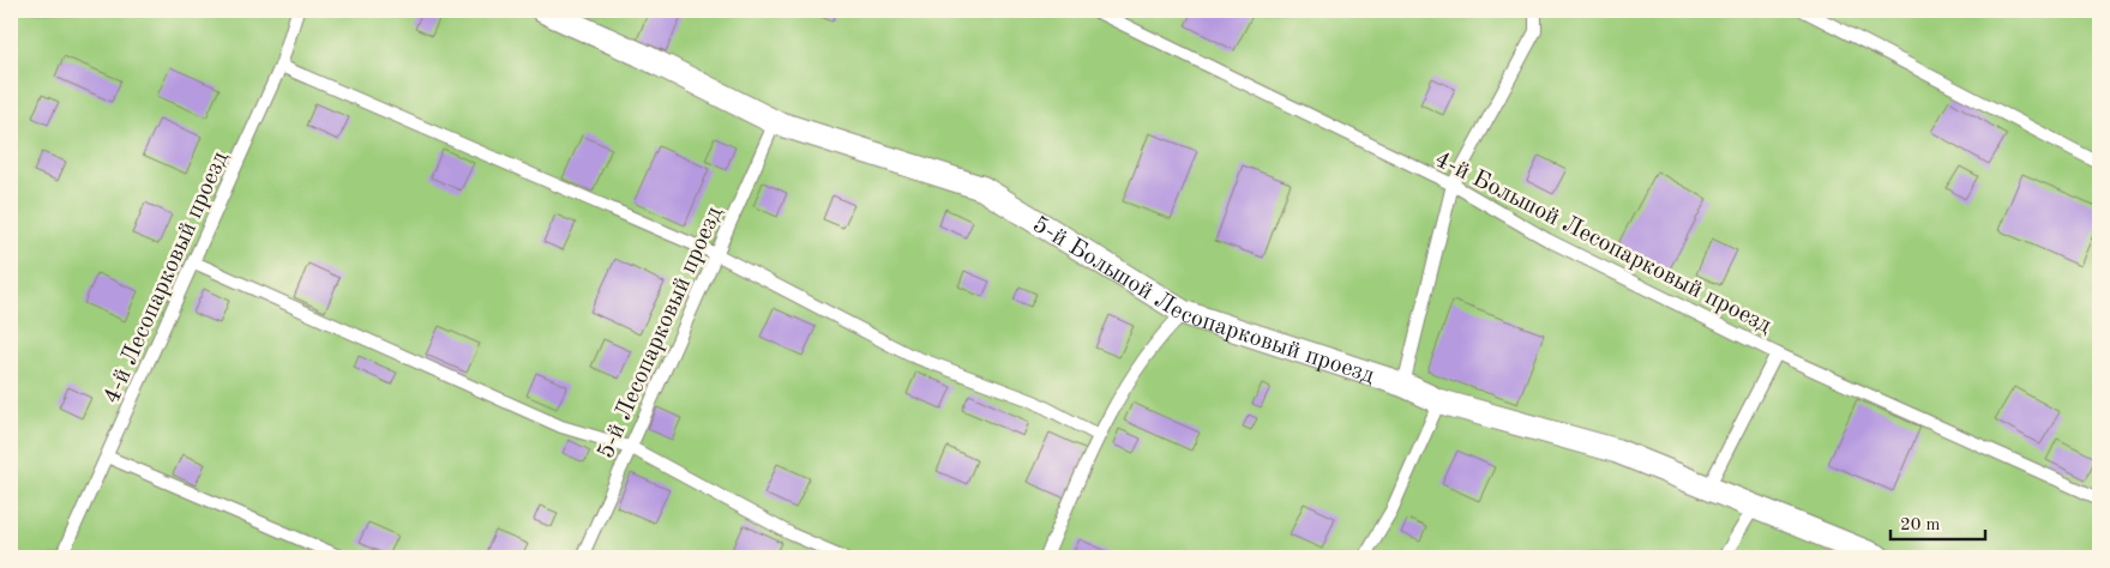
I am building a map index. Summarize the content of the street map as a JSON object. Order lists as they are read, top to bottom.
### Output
{
  "streets": {
    "street": ["5-й Большой Лесопарковый проезд"],
    "lane": ["4-й Большой Лесопарковый проезд", "4-й Лесопарковый проезд", "5-й Лесопарковый проезд"]
  },
  "crossings": [
    ["5-й Большой Лесопарковый проезд", "5-й Лесопарковый проезд"]
  ],
  "scale_bar": "20 m"
}
